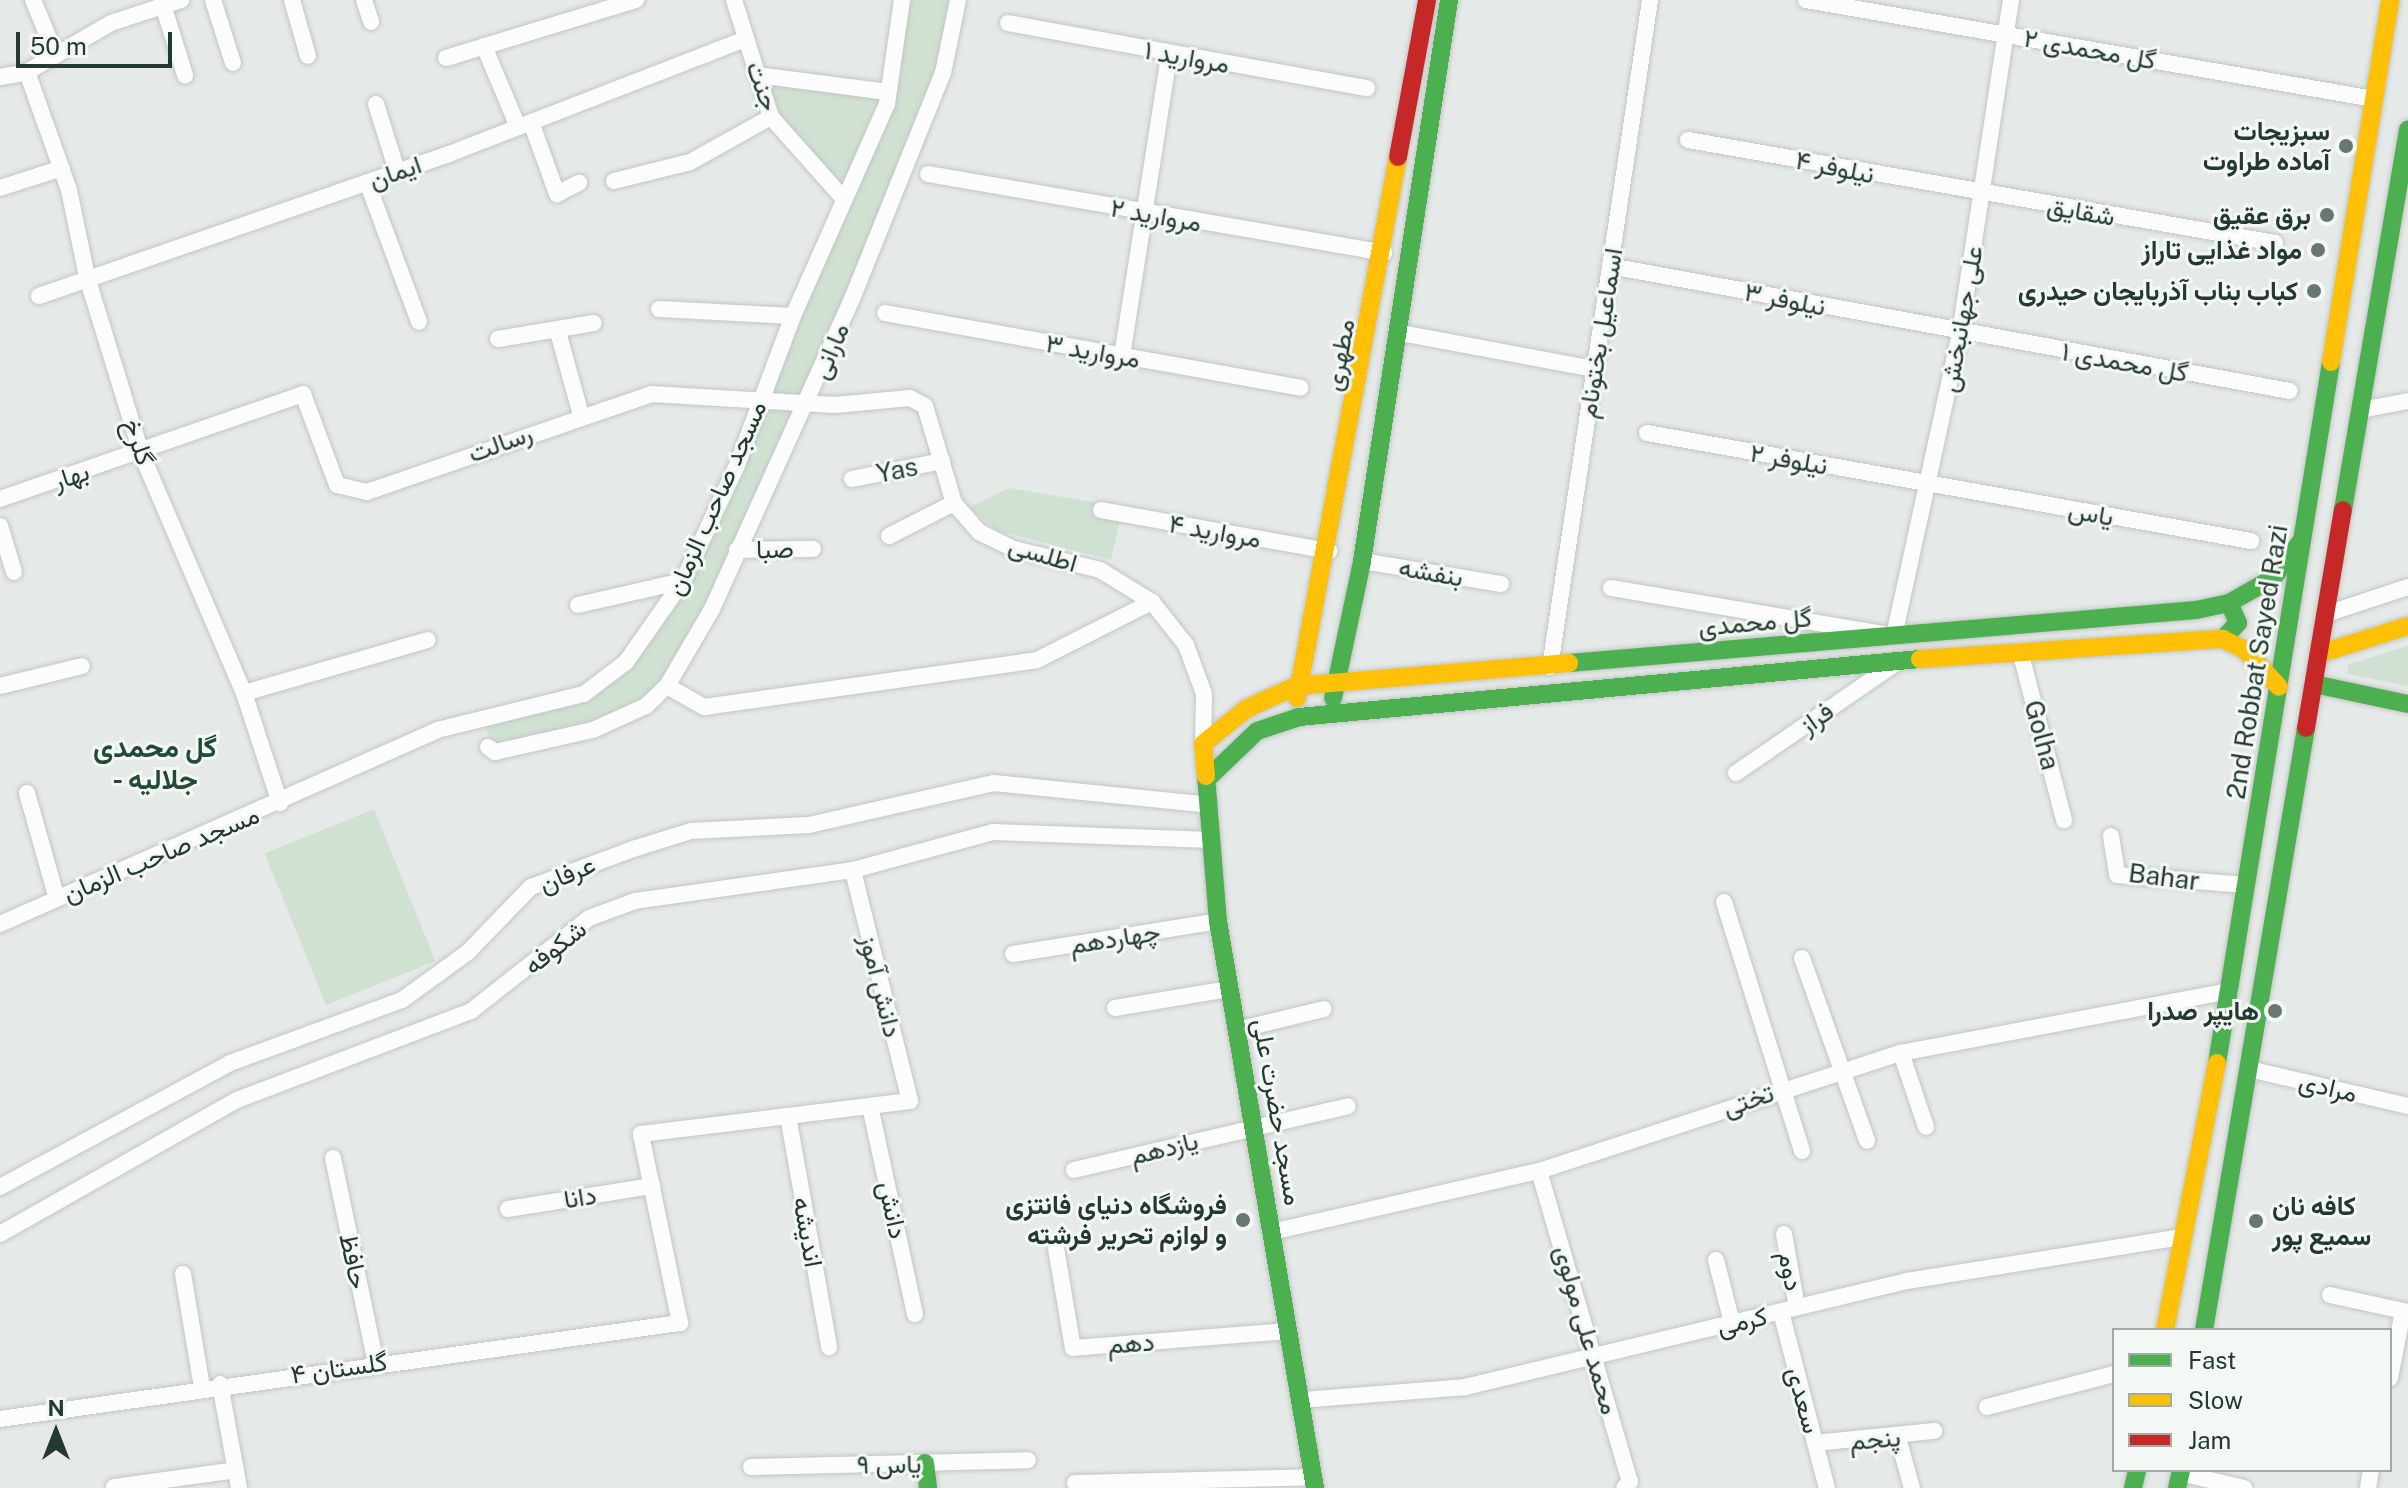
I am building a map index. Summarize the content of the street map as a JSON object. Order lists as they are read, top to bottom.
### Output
{
  "streets": {
    "street": [
      "گل محمدی ۲",
      "مروارید ۱",
      "جنت",
      "نیلوفر ۴",
      "ایمان",
      "شقایق",
      "مروارید ۲",
      "نیلوفر ۳",
      "علی جهانبخش",
      "اسماعیل بختونام",
      "مارانی",
      "مروارید ۳",
      "مطهری",
      "گل محمدی ۱",
      "گلرخ",
      "رسالت",
      "نیلوفر ۲",
      "Yas",
      "بهار",
      "مسجد صاحب الزمان",
      "یاس",
      "مروارید ۴",
      "صبا",
      "اطلسی",
      "بنفشه",
      "گل محمدی",
      "2nd Robbat Sayed Razi",
      "فراز",
      "Golha",
      "عرفان",
      "Bahar",
      "چهاردهم",
      "شکوفه",
      "دانش آموز",
      "مرادی",
      "تختی",
      "مسجد حضرت علی",
      "یازدهم",
      "دانا",
      "دانش",
      "اندیشه",
      "حافظ",
      "دوم",
      "کرمی",
      "محمد علی مولوی",
      "دهم",
      "گلستان ۴",
      "سعدی",
      "پنجم",
      "یاس ۹"
    ]
  },
  "crossings": [
    ["گل محمدی ۲", "علی جهانبخش"],
    ["گل محمدی ۲", "2nd Robbat Sayed Razi"],
    ["جنت", "ایمان"],
    ["جنت", "مسجد صاحب الزمان"],
    ["نیلوفر ۴", "شقایق"],
    ["نیلوفر ۴", "علی جهانبخش"],
    ["ایمان", "گلرخ"],
    ["شقایق", "علی جهانبخش"],
    ["مروارید ۲", "مطهری"],
    ["نیلوفر ۳", "علی جهانبخش"],
    ["نیلوفر ۳", "اسماعیل بختونام"],
    ["نیلوفر ۳", "گل محمدی ۱"],
    ["علی جهانبخش", "گل محمدی ۱"],
    ["علی جهانبخش", "نیلوفر ۲"],
    ["علی جهانبخش", "یاس"],
    ["علی جهانبخش", "گل محمدی"],
    ["اسماعیل بختونام", "گل محمدی"],
    ["مارانی", "صبا"],
    ["مارانی", "اطلسی"],
    ["مطهری", "مروارید ۴"],
    ["مطهری", "بنفشه"],
    ["مطهری", "گل محمدی"],
    ["گلرخ", "بهار"],
    ["گلرخ", "مسجد صاحب الزمان"],
    ["رسالت", "بهار"],
    ["رسالت", "مسجد صاحب الزمان"],
    ["رسالت", "اطلسی"],
    ["نیلوفر ۲", "یاس"],
    ["Yas", "اطلسی"],
    ["مسجد صاحب الزمان", "اطلسی"],
    ["اطلسی", "گل محمدی"],
    ["اطلسی", "مسجد حضرت علی"],
    ["گل محمدی", "2nd Robbat Sayed Razi"],
    ["گل محمدی", "مسجد حضرت علی"],
    ["2nd Robbat Sayed Razi", "Bahar"],
    ["2nd Robbat Sayed Razi", "تختی"],
    ["2nd Robbat Sayed Razi", "کرمی"],
    ["عرفان", "مسجد حضرت علی"],
    ["چهاردهم", "مسجد حضرت علی"],
    ["شکوفه", "دانش آموز"],
    ["شکوفه", "مسجد حضرت علی"],
    ["دانش آموز", "دانش"],
    ["تختی", "مسجد حضرت علی"],
    ["تختی", "محمد علی مولوی"],
    ["مسجد حضرت علی", "یازدهم"],
    ["مسجد حضرت علی", "کرمی"],
    ["مسجد حضرت علی", "دهم"],
    ["دانا", "گلستان ۴"],
    ["حافظ", "گلستان ۴"],
    ["دوم", "کرمی"],
    ["دوم", "سعدی"],
    ["کرمی", "محمد علی مولوی"],
    ["کرمی", "سعدی"],
    ["سعدی", "پنجم"]
  ],
  "districts": ["گل محمدی - جلالیه"],
  "places": [
    "سبزیجات آماده طراوت",
    "برق عقیق",
    "مواد غذایی تاراز",
    "کباب بناب آذربایجان حیدری",
    "هایپر صدرا",
    "فروشگاه دنیای فانتزی و لوازم تحریر فرشته",
    "کافه نان سمیع پور"
  ],
  "legend": ["Fast", "Slow", "Jam"],
  "scale_bar": "50 m",
  "north": "top"
}
